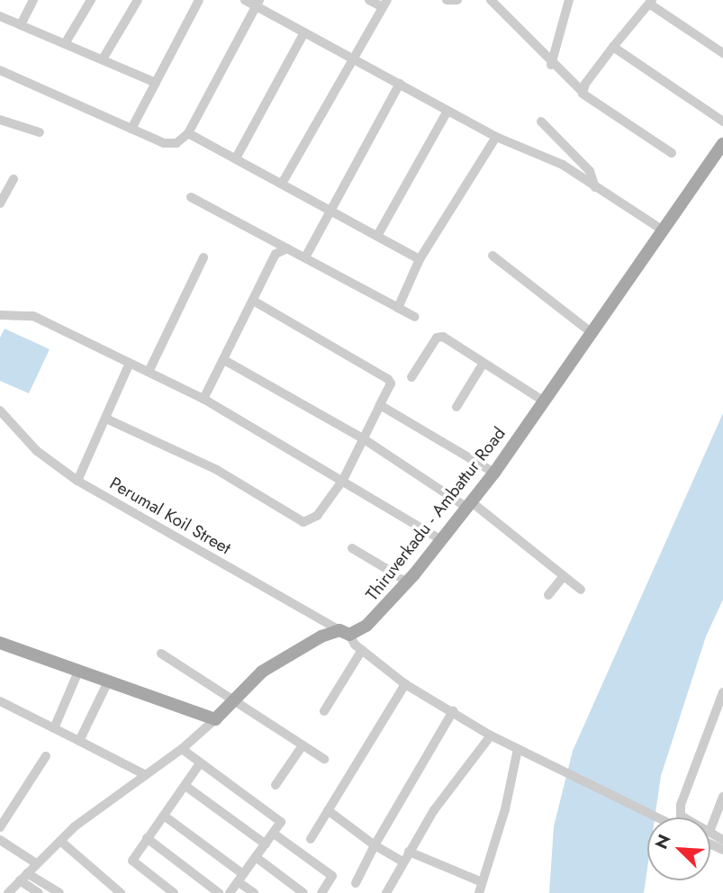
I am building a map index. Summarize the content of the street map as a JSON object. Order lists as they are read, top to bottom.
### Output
{
  "streets": {
    "main road": ["Thiruverkadu - Ambattur Road"],
    "street": ["Perumal Koil Street"]
  },
  "crossings": [
    ["Thiruverkadu - Ambattur Road", "Perumal Koil Street"]
  ],
  "north": "top left"
}
